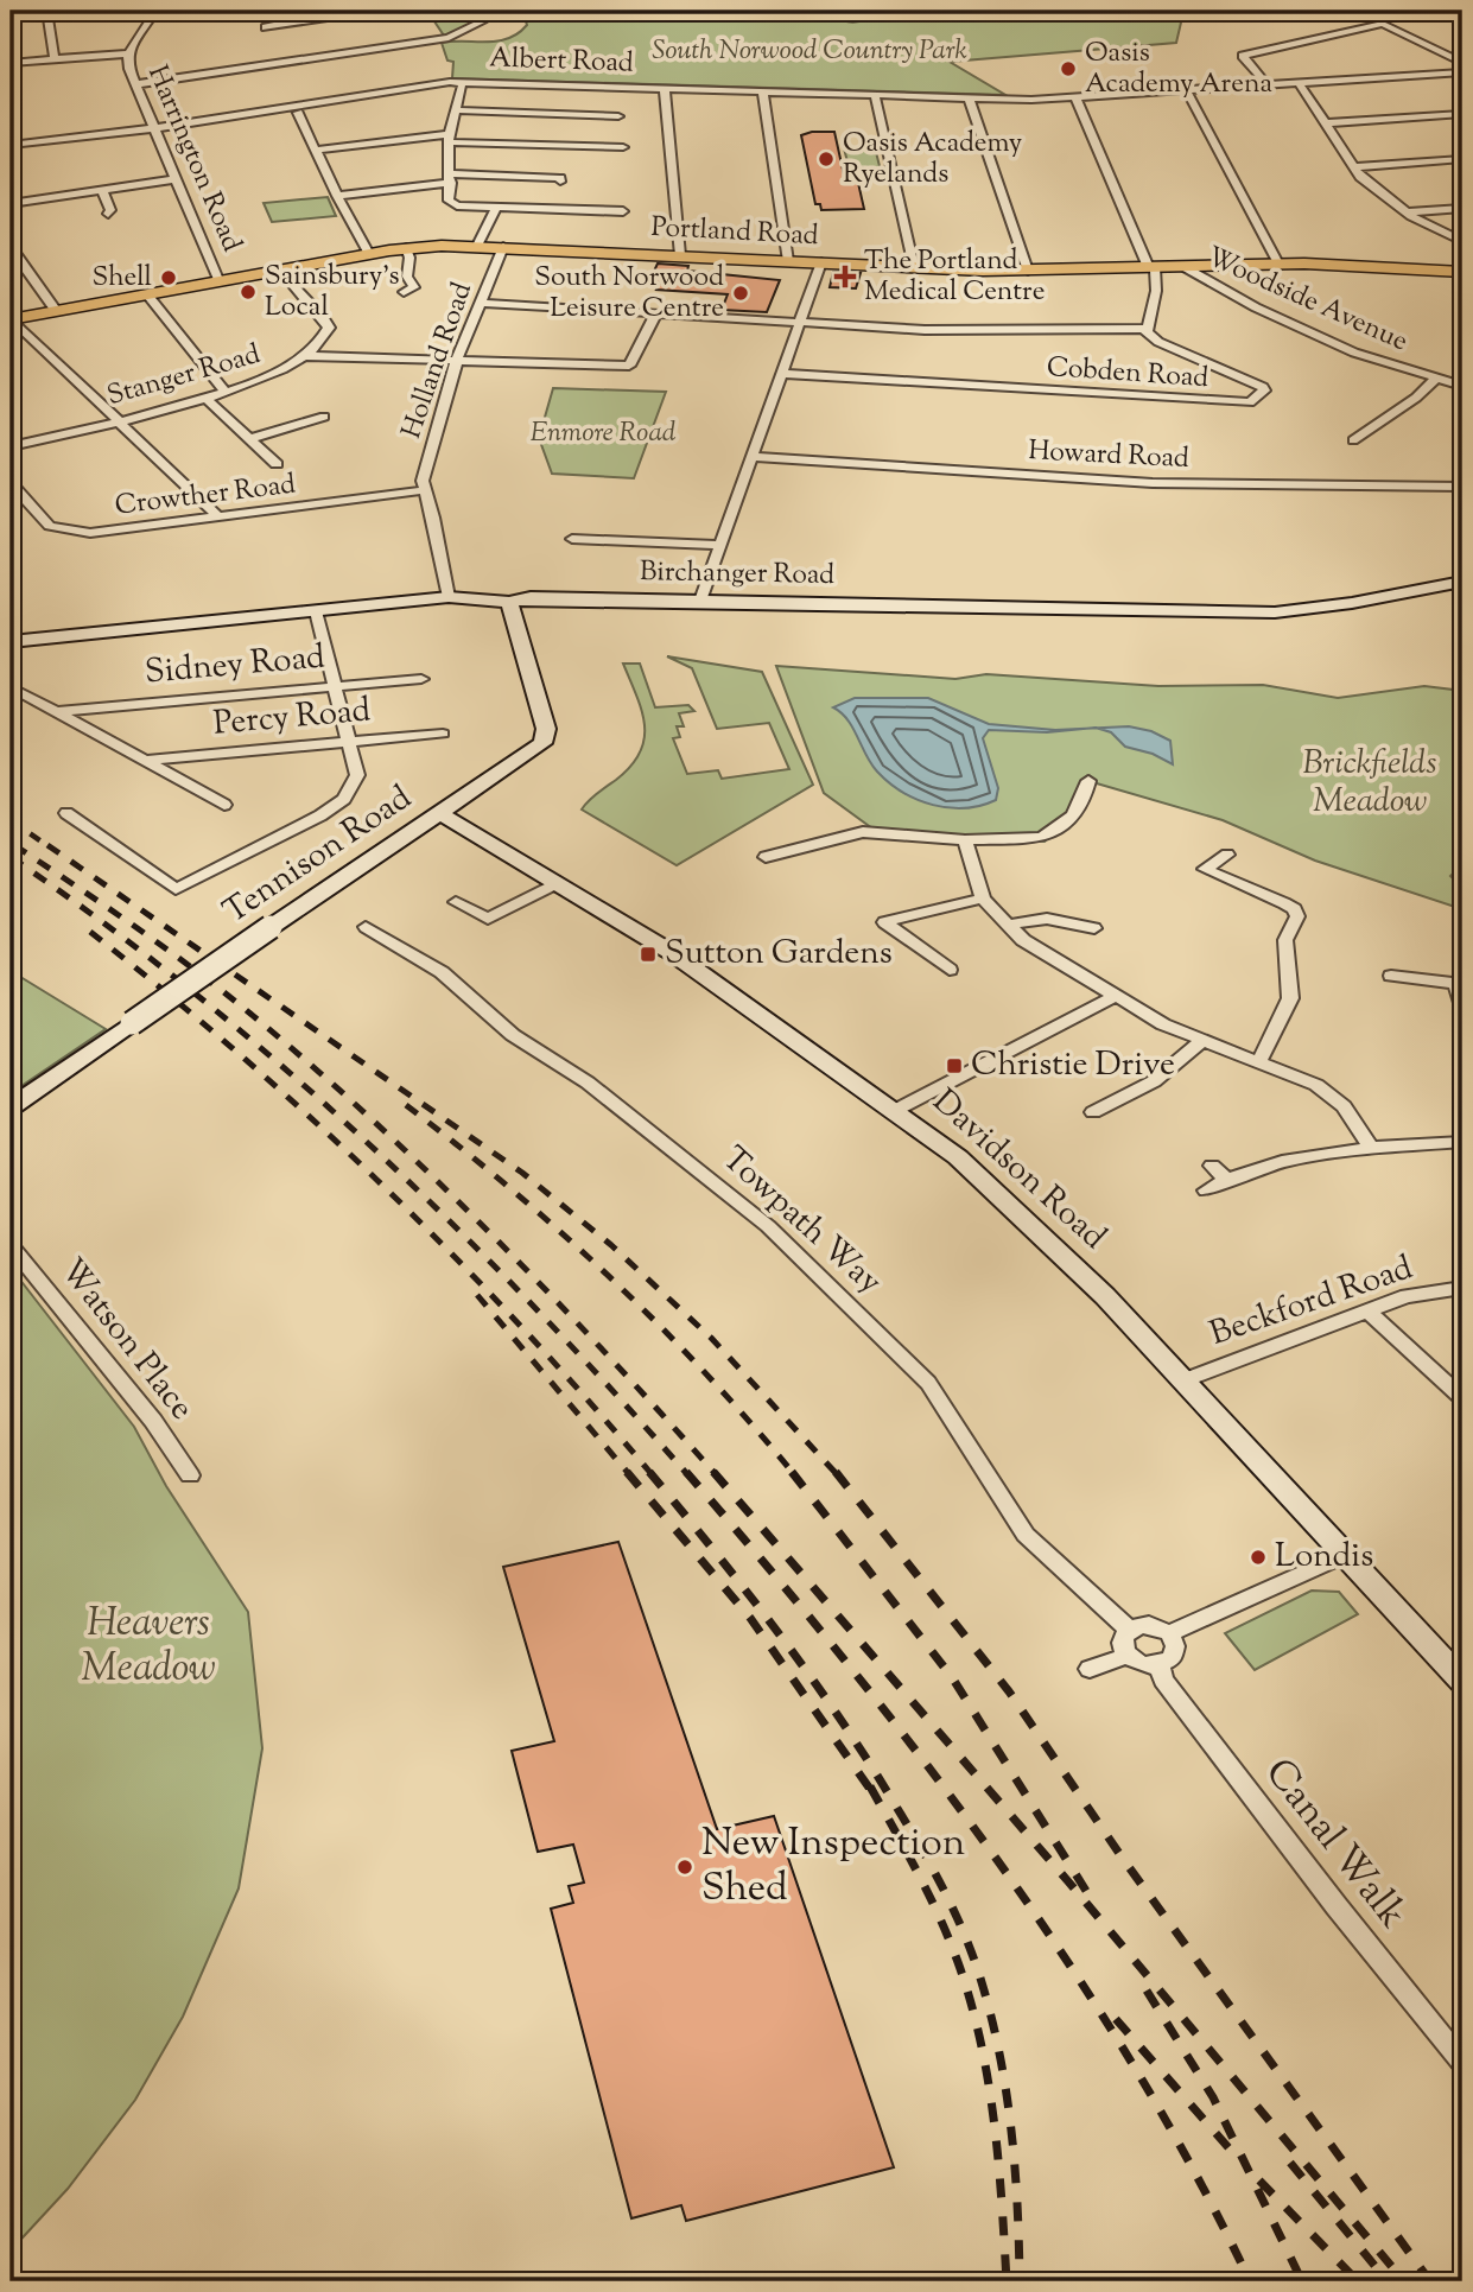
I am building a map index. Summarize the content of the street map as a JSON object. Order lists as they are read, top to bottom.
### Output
{
  "streets": {
    "main road": ["Portland Road"],
    "street": [
      "Albert Road",
      "Harrington Road",
      "Woodside Avenue",
      "Holland Road",
      "Cobden Road",
      "Stanger Road",
      "Howard Road",
      "Crowther Road",
      "Birchanger Road",
      "Sidney Road",
      "Percy Road",
      "Tennison Road",
      "Davidson Road",
      "Towpath Way",
      "Beckford Road",
      "Watson Place",
      "Canal Walk"
    ]
  },
  "crossings": [
    ["Albert Road", "Harrington Road"],
    ["Harrington Road", "Portland Road"],
    ["Portland Road", "Woodside Avenue"],
    ["Portland Road", "Holland Road"],
    ["Portland Road", "Cobden Road"],
    ["Portland Road", "Stanger Road"],
    ["Holland Road", "Crowther Road"],
    ["Birchanger Road", "Tennison Road"],
    ["Tennison Road", "Davidson Road"],
    ["Davidson Road", "Beckford Road"],
    ["Towpath Way", "Canal Walk"]
  ],
  "parks": [
    "South Norwood Country Park",
    "Enmore Road",
    "Brickfields Meadow",
    "Heavers Meadow"
  ],
  "places": {
    "other": [
      "Oasis Academy Arena",
      "Oasis Academy Ryelands",
      "Shell",
      "Sainsbury's Local",
      "South Norwood Leisure Centre",
      "Londis",
      "New Inspection Shed"
    ],
    "health": ["The Portland Medical Centre"],
    "transit": ["Sutton Gardens", "Christie Drive"]
  }
}
